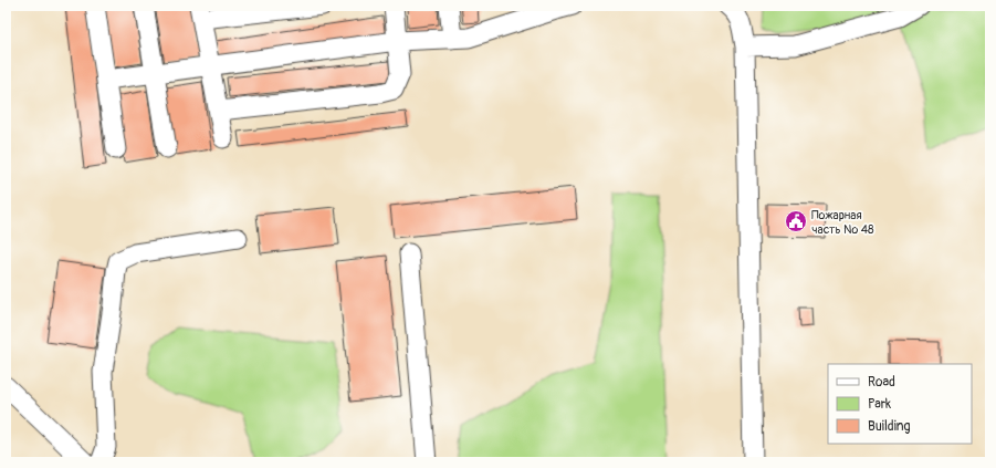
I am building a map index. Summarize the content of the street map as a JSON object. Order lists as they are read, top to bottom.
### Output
{
  "places": {
    "public building": ["Пожарная часть № 48"]
  },
  "legend": ["Road", "Park", "Building"]
}
